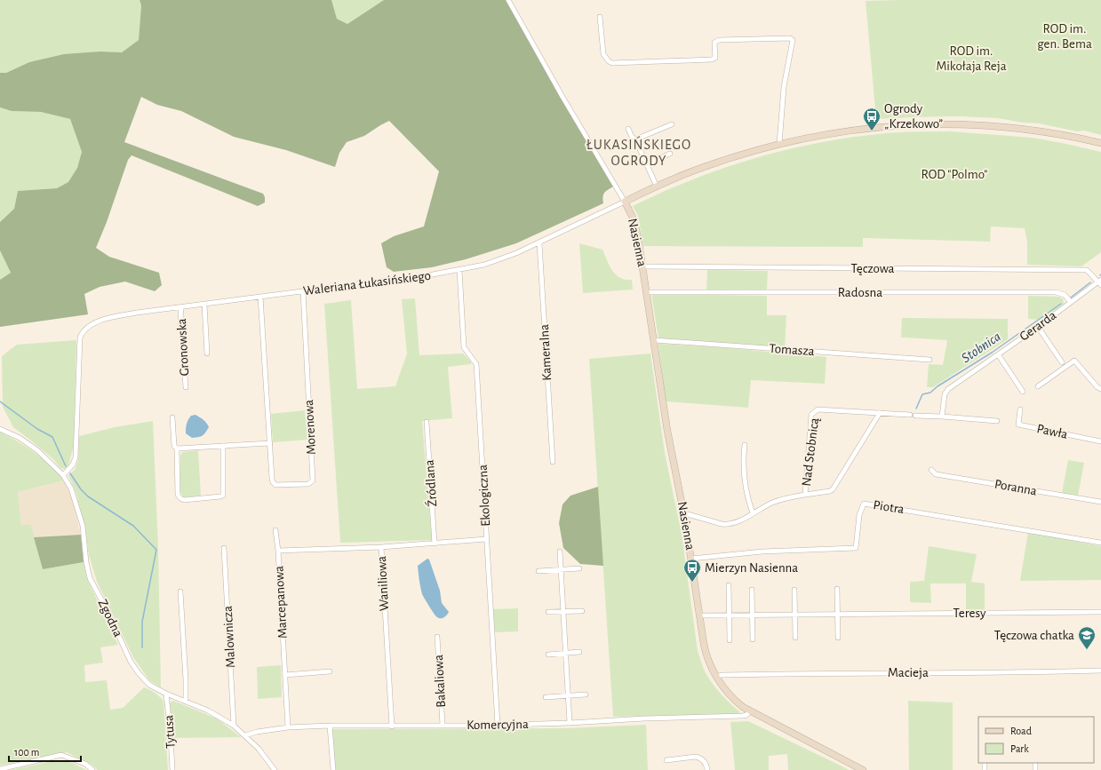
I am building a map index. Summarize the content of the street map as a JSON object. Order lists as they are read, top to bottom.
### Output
{
  "streets": {
    "street": [
      "Nasienna",
      "Tęczowa",
      "Waleriana Łukasińskiego",
      "Radosna",
      "Gerarda",
      "Gronowska",
      "Tomasza",
      "Kameralna",
      "Morenowa",
      "Pawła",
      "Nad Stobnicą",
      "Źródlana",
      "Poranna",
      "Ekologiczna",
      "Piotra",
      "Waniliowa",
      "Marcepanowa",
      "Teresy",
      "Zgodna",
      "Malownicza",
      "Macieja",
      "Bakaliowa",
      "Komercyjna",
      "Tytusa"
    ]
  },
  "crossings": [
    ["Nasienna", "Tęczowa"],
    ["Nasienna", "Waleriana Łukasińskiego"],
    ["Nasienna", "Radosna"],
    ["Nasienna", "Tomasza"],
    ["Nasienna", "Nad Stobnicą"],
    ["Nasienna", "Piotra"],
    ["Nasienna", "Teresy"],
    ["Nasienna", "Macieja"],
    ["Nasienna", "Komercyjna"],
    ["Tęczowa", "Gerarda"],
    ["Waleriana Łukasińskiego", "Gronowska"],
    ["Waleriana Łukasińskiego", "Kameralna"],
    ["Waleriana Łukasińskiego", "Morenowa"],
    ["Waleriana Łukasińskiego", "Ekologiczna"],
    ["Waleriana Łukasińskiego", "Zgodna"],
    ["Radosna", "Gerarda"],
    ["Źródlana", "Waniliowa"],
    ["Ekologiczna", "Waniliowa"],
    ["Ekologiczna", "Komercyjna"],
    ["Waniliowa", "Komercyjna"],
    ["Marcepanowa", "Komercyjna"],
    ["Zgodna", "Malownicza"],
    ["Zgodna", "Komercyjna"],
    ["Zgodna", "Tytusa"],
    ["Bakaliowa", "Komercyjna"]
  ],
  "districts": ["ŁUKASIŃSKIEGO OGRODY"],
  "water": ["Stobnica"],
  "parks": ["ROD im. gen. Bema", "ROD im. Mikołaja Reja", "ROD \"Polmo\""],
  "places": {
    "bus stop": ["Ogrody „Krzekowo”", "Mierzyn Nasienna"],
    "school or university": ["Tęczowa chatka"]
  },
  "legend": ["Road", "Park"],
  "scale_bar": "100 m"
}
